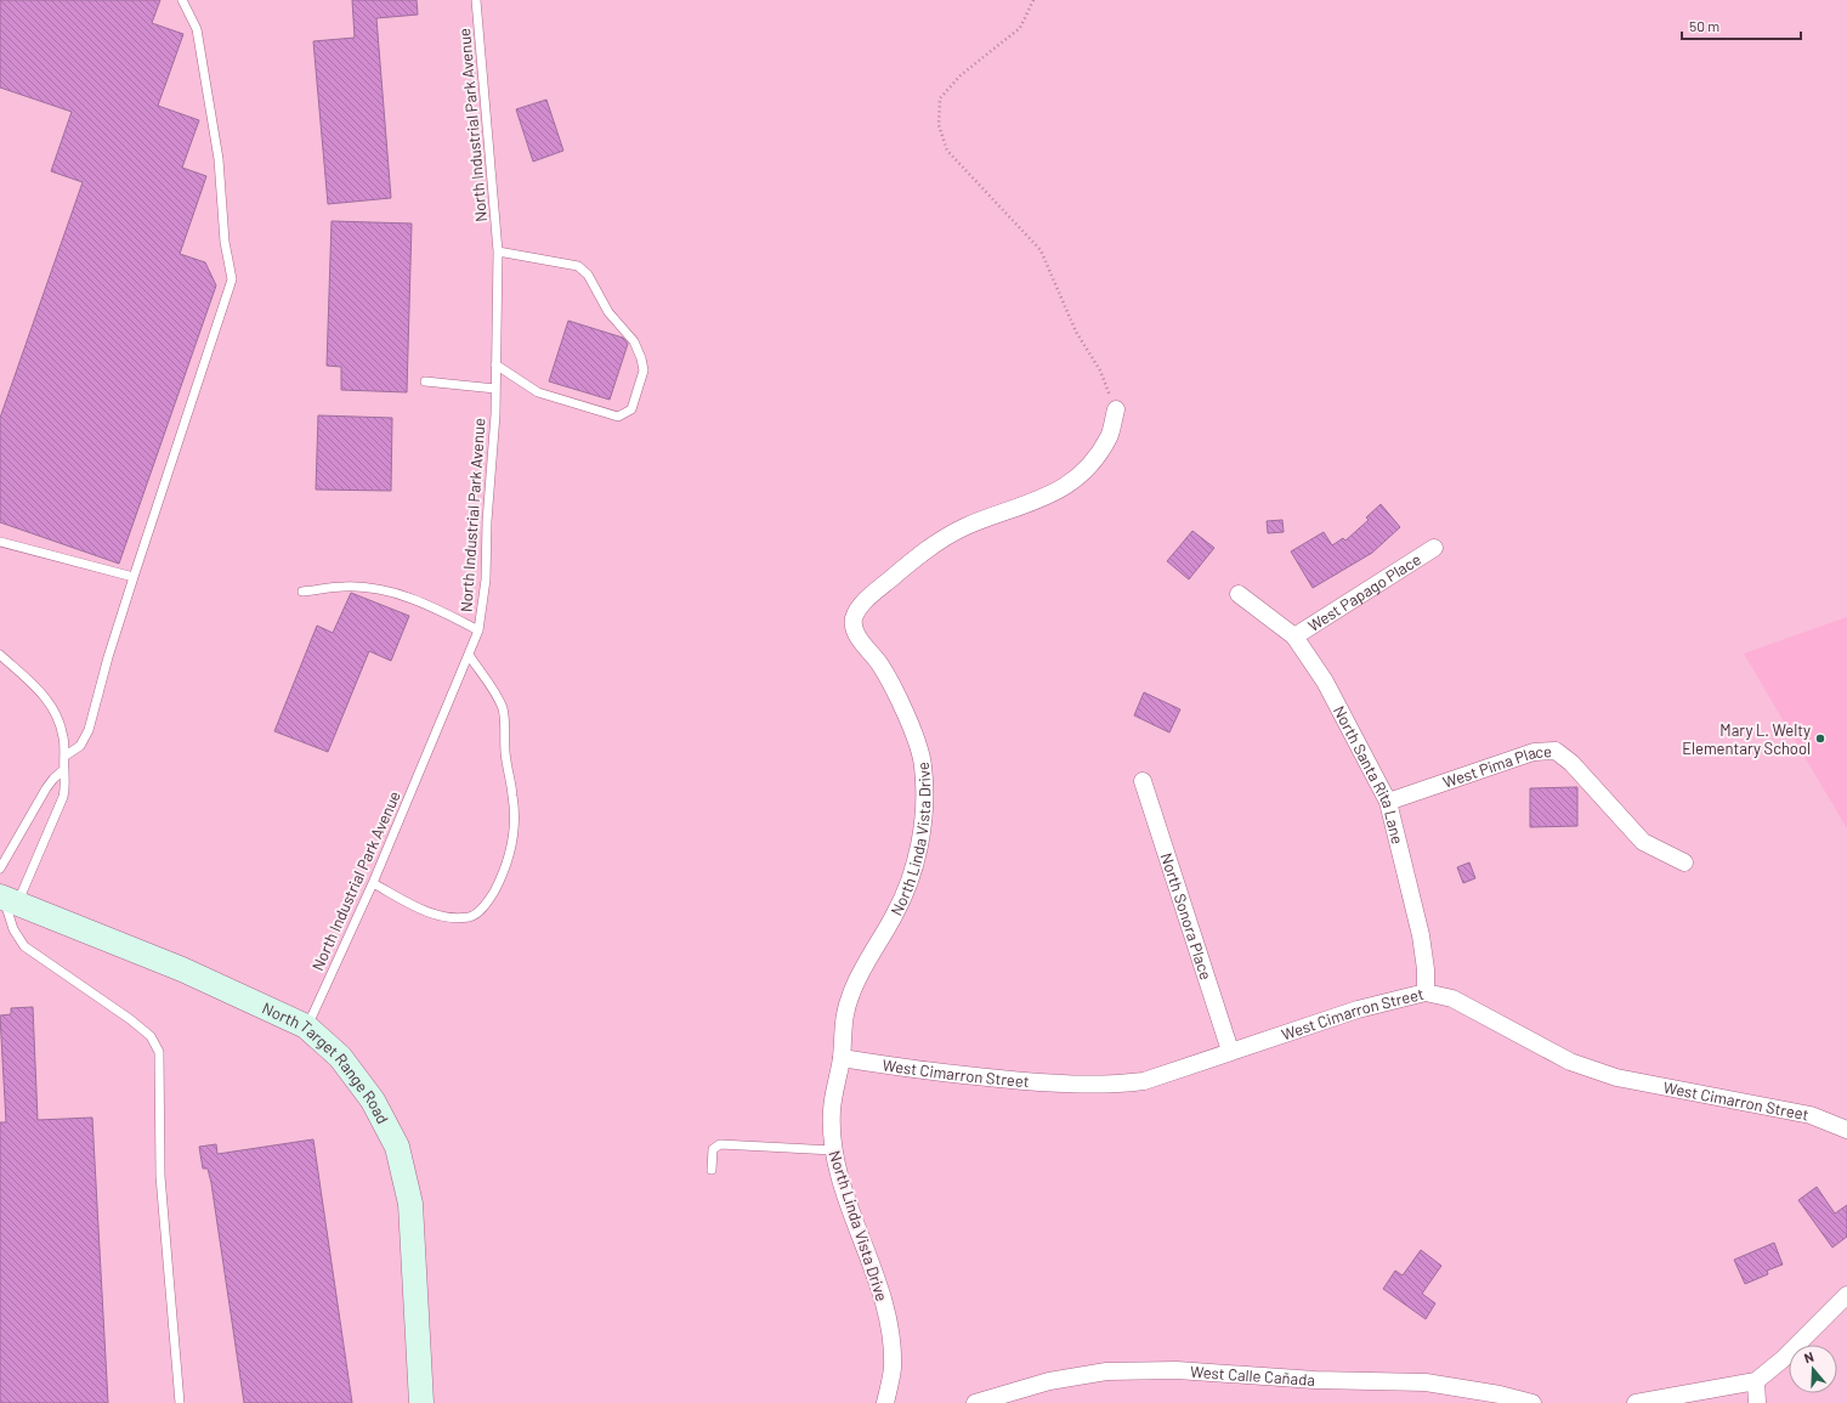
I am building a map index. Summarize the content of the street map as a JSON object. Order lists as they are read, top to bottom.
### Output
{
  "streets": {
    "street": [
      "West Papago Place",
      "West Pima Place",
      "North Santa Rita Lane",
      "North Linda Vista Drive",
      "North Sonora Place",
      "West Cimarron Street",
      "North Target Range Road",
      "West Calle Cañada"
    ],
    "lane": ["North Industrial Park Avenue"]
  },
  "crossings": [
    ["North Industrial Park Avenue", "North Target Range Road"],
    ["West Papago Place", "North Santa Rita Lane"],
    ["West Pima Place", "North Santa Rita Lane"],
    ["North Santa Rita Lane", "West Cimarron Street"],
    ["North Linda Vista Drive", "West Cimarron Street"],
    ["North Sonora Place", "West Cimarron Street"]
  ],
  "places": ["Mary L. Welty Elementary School"],
  "scale_bar": "50 m",
  "north": "top"
}
